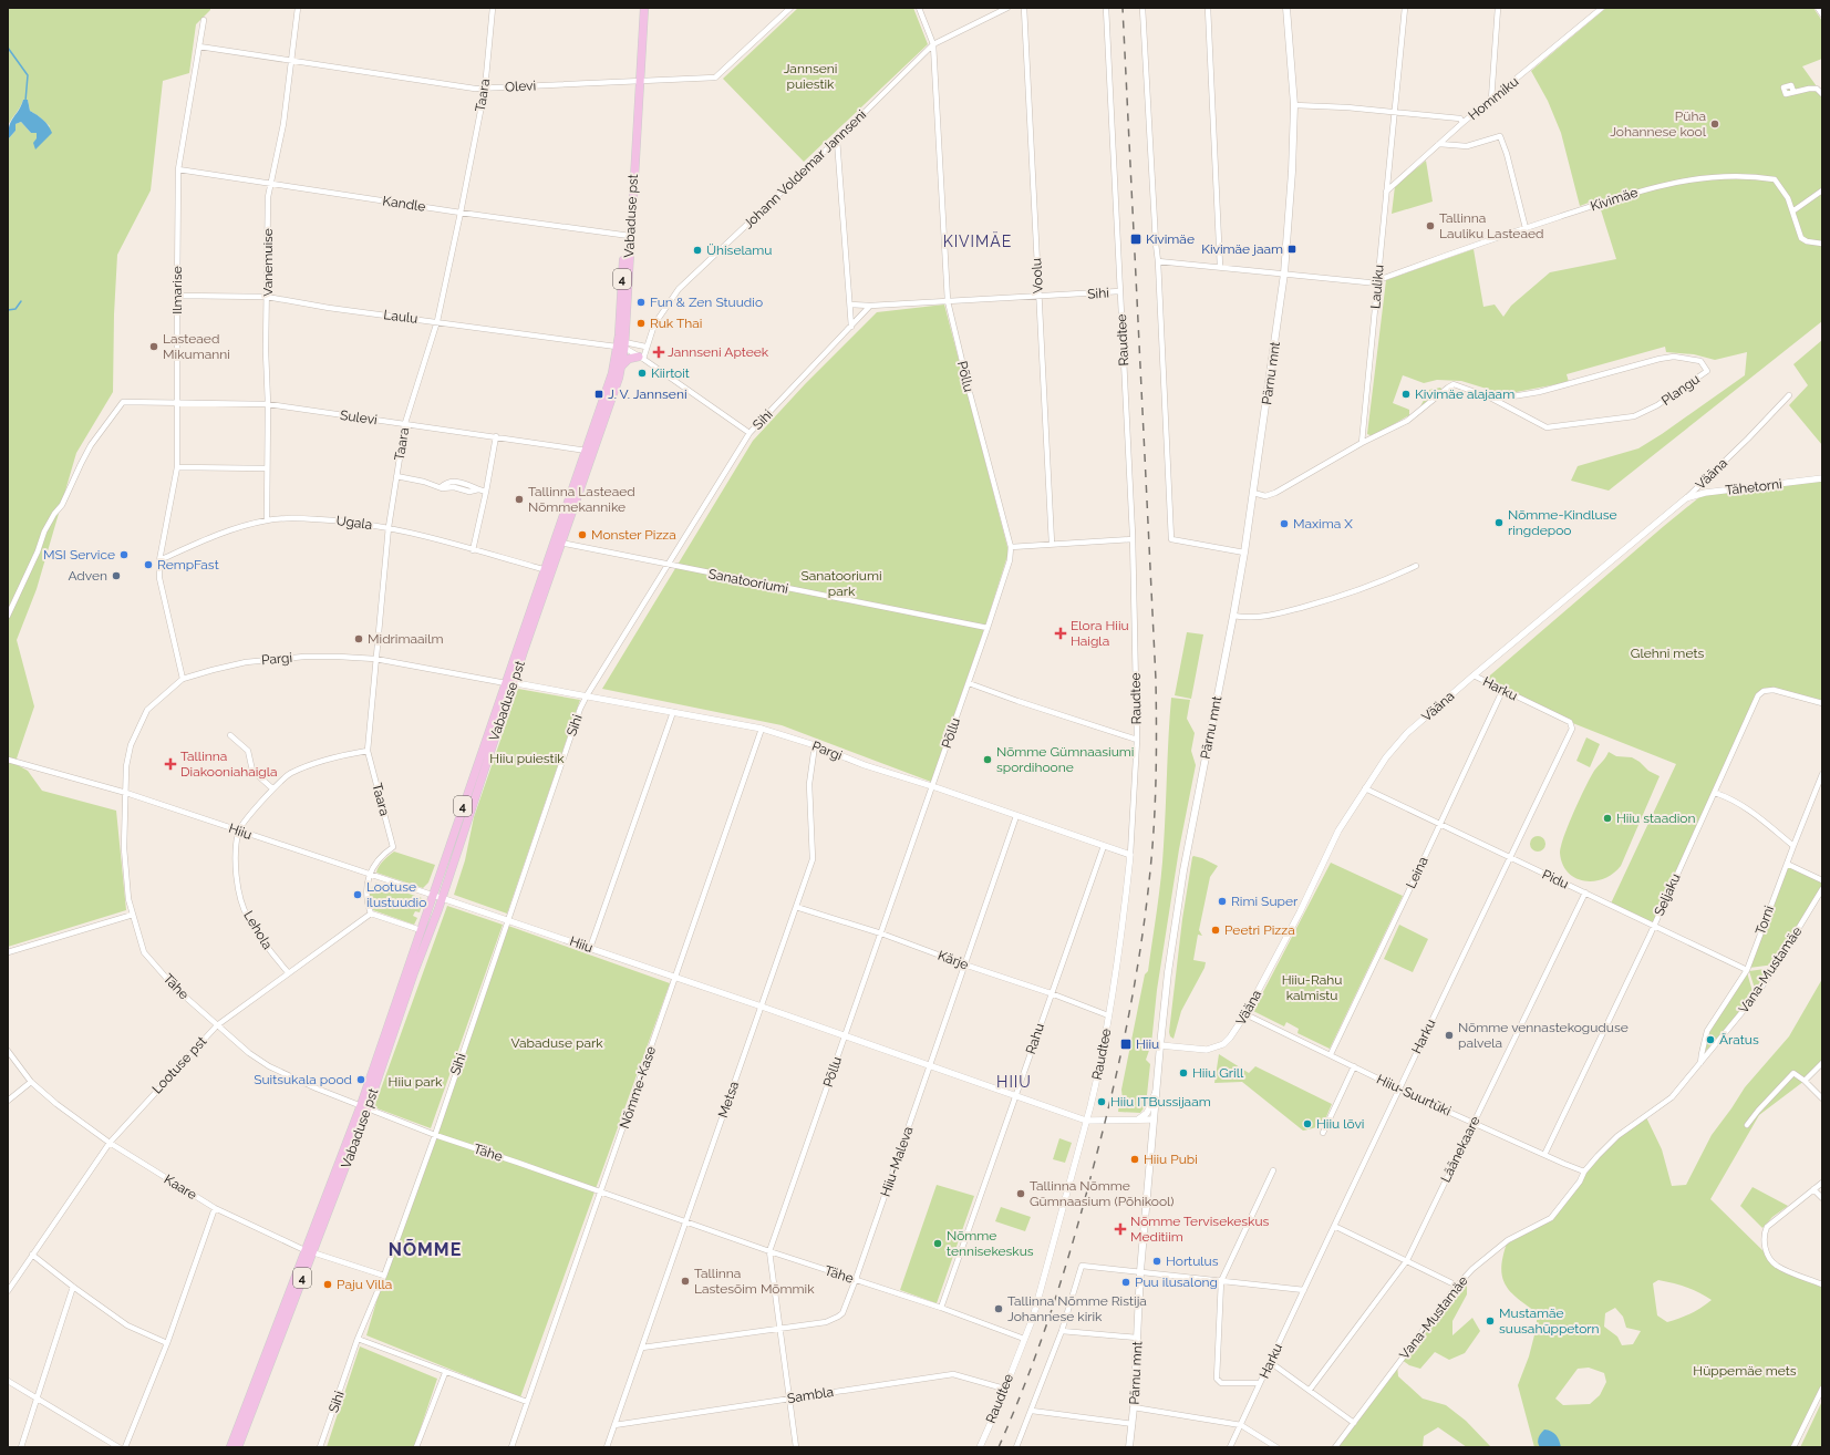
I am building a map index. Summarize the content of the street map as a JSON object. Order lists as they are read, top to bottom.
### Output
{
  "streets": {
    "highway": ["Vabaduse pst", "4"],
    "main road": ["Pärnu mnt"],
    "street": [
      "Olevi",
      "Taara",
      "Hommiku",
      "Johann Voldemar Jannseni",
      "Kivimäe",
      "Kandle",
      "Vanemuise",
      "Voolu",
      "Lauliku",
      "Ilmarise",
      "Sihi",
      "Laulu",
      "Raudtee",
      "Põllu",
      "Plangu",
      "Sulevi",
      "Vääna",
      "Tähetorni",
      "Ugala",
      "Sanatooriumi",
      "Pargi",
      "Harku",
      "Hiiu",
      "Leina",
      "Pidu",
      "Seljaku",
      "Torni",
      "Lehola",
      "Kärje",
      "Vana-Mustamäe",
      "Tähe",
      "Rahu",
      "Lootuse pst",
      "Nõmme-Kase",
      "Hiiu-Suurtüki",
      "Metsa",
      "Läänekaare",
      "Hiiu-Maleva",
      "Kaare",
      "Sambla"
    ]
  },
  "crossings": [
    ["Olevi", "Taara"],
    ["Olevi", "Vabaduse pst"],
    ["Olevi", "Vanemuise"],
    ["Olevi", "Ilmarise"],
    ["Taara", "Kandle"],
    ["Taara", "Laulu"],
    ["Taara", "Sulevi"],
    ["Taara", "Ugala"],
    ["Taara", "Pargi"],
    ["Taara", "Hiiu"],
    ["Hommiku", "Lauliku"],
    ["Johann Voldemar Jannseni", "Põllu"],
    ["Kivimäe", "Lauliku"],
    ["Kivimäe", "Pärnu mnt"],
    ["Kandle", "Vabaduse pst"],
    ["Kandle", "Vanemuise"],
    ["Kandle", "Ilmarise"],
    ["Vabaduse pst", "Laulu"],
    ["Vabaduse pst", "Sulevi"],
    ["Vabaduse pst", "Ugala"],
    ["Vabaduse pst", "Sanatooriumi"],
    ["Vabaduse pst", "Pargi"],
    ["Vabaduse pst", "Hiiu"],
    ["Vabaduse pst", "Tähe"],
    ["Vabaduse pst", "Kaare"],
    ["Vanemuise", "Laulu"],
    ["Vanemuise", "Sulevi"],
    ["Vanemuise", "Ugala"],
    ["Voolu", "Sihi"],
    ["Lauliku", "Plangu"],
    ["Ilmarise", "Laulu"],
    ["Ilmarise", "Sulevi"],
    ["Ilmarise", "Ugala"],
    ["Ilmarise", "Pargi"],
    ["Sihi", "Raudtee"],
    ["Sihi", "Põllu"],
    ["Sihi", "Sanatooriumi"],
    ["Sihi", "Pargi"],
    ["Sihi", "Hiiu"],
    ["Sihi", "Tähe"],
    ["Sihi", "Kaare"],
    ["Raudtee", "Pargi"],
    ["Raudtee", "Hiiu"],
    ["Raudtee", "Kärje"],
    ["Raudtee", "Tähe"],
    ["Raudtee", "Sambla"],
    ["Pärnu mnt", "Vääna"],
    ["Pärnu mnt", "Hiiu"],
    ["Põllu", "Sanatooriumi"],
    ["Põllu", "Pargi"],
    ["Põllu", "Hiiu"],
    ["Põllu", "Kärje"],
    ["Põllu", "Tähe"],
    ["Põllu", "Hiiu-Maleva"],
    ["Põllu", "Sambla"],
    ["Vääna", "Tähetorni"],
    ["Vääna", "Harku"],
    ["Vääna", "Pidu"],
    ["Vääna", "Hiiu-Suurtüki"],
    ["Pargi", "Hiiu"],
    ["Pargi", "Tähe"],
    ["Pargi", "Rahu"],
    ["Pargi", "Nõmme-Kase"],
    ["Pargi", "Metsa"],
    ["Pargi", "Hiiu-Maleva"],
    ["Harku", "Leina"],
    ["Harku", "Pidu"],
    ["Harku", "Hiiu-Suurtüki"],
    ["Hiiu", "Lehola"],
    ["Hiiu", "Tähe"],
    ["Hiiu", "Rahu"],
    ["Hiiu", "Nõmme-Kase"],
    ["Hiiu", "Metsa"],
    ["Hiiu", "Hiiu-Maleva"],
    ["Leina", "Pidu"],
    ["Leina", "Hiiu-Suurtüki"],
    ["Pidu", "Seljaku"],
    ["Pidu", "Torni"],
    ["Pidu", "Läänekaare"],
    ["Seljaku", "Hiiu-Suurtüki"],
    ["Torni", "Vana-Mustamäe"],
    ["Lehola", "Lootuse pst"],
    ["Kärje", "Rahu"],
    ["Kärje", "Metsa"],
    ["Kärje", "Hiiu-Maleva"],
    ["Vana-Mustamäe", "Hiiu-Suurtüki"],
    ["Tähe", "Rahu"],
    ["Tähe", "Lootuse pst"],
    ["Tähe", "Nõmme-Kase"],
    ["Tähe", "Metsa"],
    ["Tähe", "Hiiu-Maleva"],
    ["Lootuse pst", "Kaare"],
    ["Hiiu-Suurtüki", "Läänekaare"],
    ["Metsa", "Hiiu-Maleva"],
    ["Metsa", "Sambla"]
  ],
  "districts": ["KIVIMÄE", "HIIU", "NÕMME"],
  "parks": [
    "Jannseni puiestik",
    "Sanatooriumi park",
    "Glehni mets",
    "Hiiu puiestik",
    "Hiiu-Rahu kalmistu",
    "Vabaduse park",
    "Hiiu park",
    "Hüppemäe mets"
  ],
  "places": {
    "other": [
      "Püha Johannese kool",
      "Tallinna Lauliku Lasteaed",
      "Ühiselamu",
      "Fun & Zen Stuudio",
      "Ruk Thai",
      "Lasteaed Mikumanni",
      "Kiirtoit",
      "Kivimäe alajaam",
      "Tallinna Lasteaed Nõmmekannike",
      "Nõmme-Kindluse ringdepoo",
      "Maxima X",
      "Monster Pizza",
      "MSI Service",
      "RempFast",
      "Adven",
      "Midrimaailm",
      "Nõmme Gümnaasiumi spordihoone",
      "Hiiu staadion",
      "Lootuse ilustuudio",
      "Rimi Super",
      "Peetri Pizza",
      "Nõmme vennastekoguduse palvela",
      "Äratus",
      "Hiiu Grill",
      "Suitsukala pood",
      "Hiiu ITBussijaam",
      "Hiiu lõvi",
      "Hiiu Pubi",
      "Tallinna Nõmme Gümnaasium (Põhikool)",
      "Nõmme tennisekeskus",
      "Hortulus",
      "Tallinna Lastesõim Mõmmik",
      "Puu ilusalong",
      "Paju Villa",
      "Tallinna Nõmme Ristija Johannese kirik",
      "Mustamäe suusahüppetorn"
    ],
    "transit": [
      "Kivimäe",
      "Kivimäe jaam",
      "J. V. Jannseni",
      "Hiiu"
    ],
    "health": [
      "Jannseni Apteek",
      "Elora Hiiu Haigla",
      "Tallinna Diakooniahaigla",
      "Nõmme Tervisekeskus Meditiim"
    ]
  }
}
